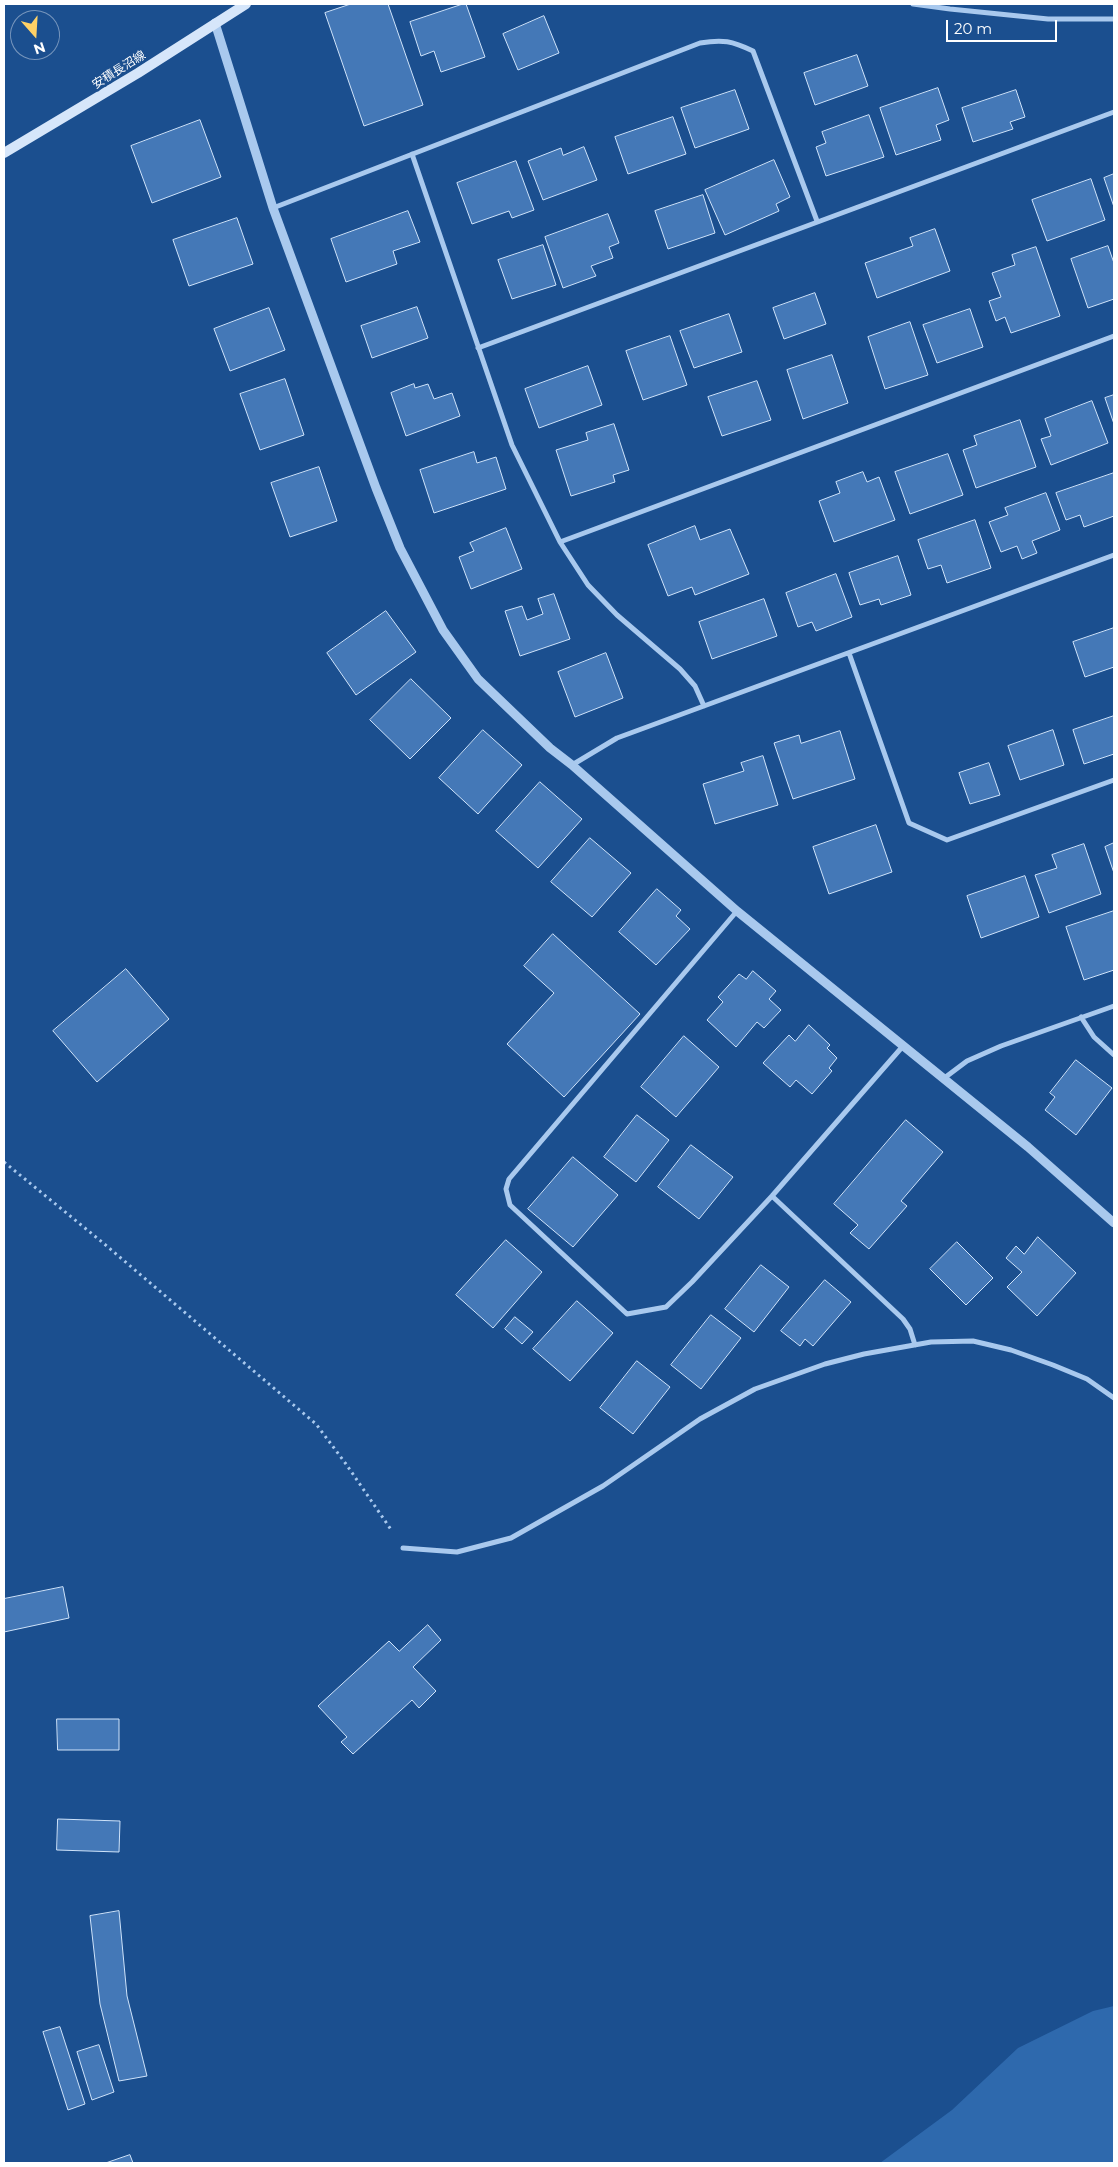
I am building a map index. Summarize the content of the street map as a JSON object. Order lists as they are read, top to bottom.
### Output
{
  "streets": {
    "main road": ["安積長沼線"]
  },
  "scale_bar": "20 m",
  "north": "bottom"
}
